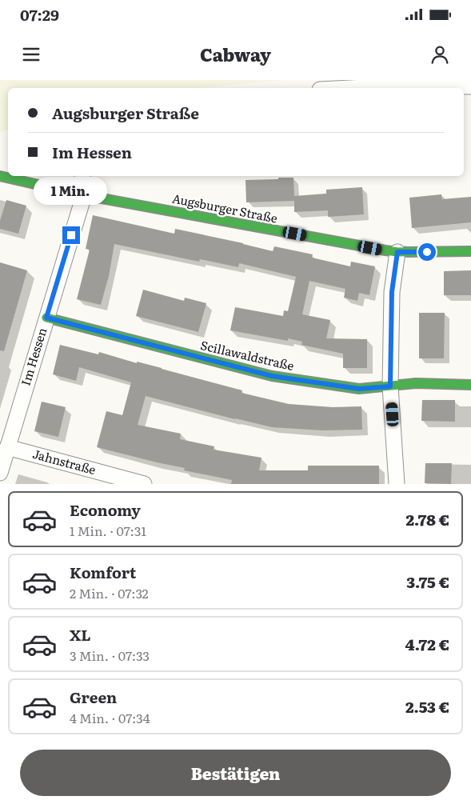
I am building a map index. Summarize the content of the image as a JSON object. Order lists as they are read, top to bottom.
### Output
{
  "streets": {
    "street": [
      "Augsburger Straße",
      "Scillawaldstraße",
      "Im Hessen",
      "Jahnstraße"
    ]
  },
  "crossings": [
    ["Augsburger Straße", "Im Hessen"],
    ["Scillawaldstraße", "Im Hessen"],
    ["Im Hessen", "Jahnstraße"]
  ],
  "page": {
    "status": "07:29",
    "header": "Cabway",
    "banner": ["Augsburger Straße", "Im Hessen"],
    "bubble": "1 Min.",
    "list": [
      {
        "name": "Economy",
        "note": "1 Min. · 07:31",
        "value": "2.78 €"
      },
      {
        "name": "Komfort",
        "note": "2 Min. · 07:32",
        "value": "3.75 €"
      },
      {
        "name": "XL",
        "note": "3 Min. · 07:33",
        "value": "4.72 €"
      },
      {
        "name": "Green",
        "note": "4 Min. · 07:34",
        "value": "2.53 €"
      }
    ],
    "buttons": "Bestätigen"
  }
}
